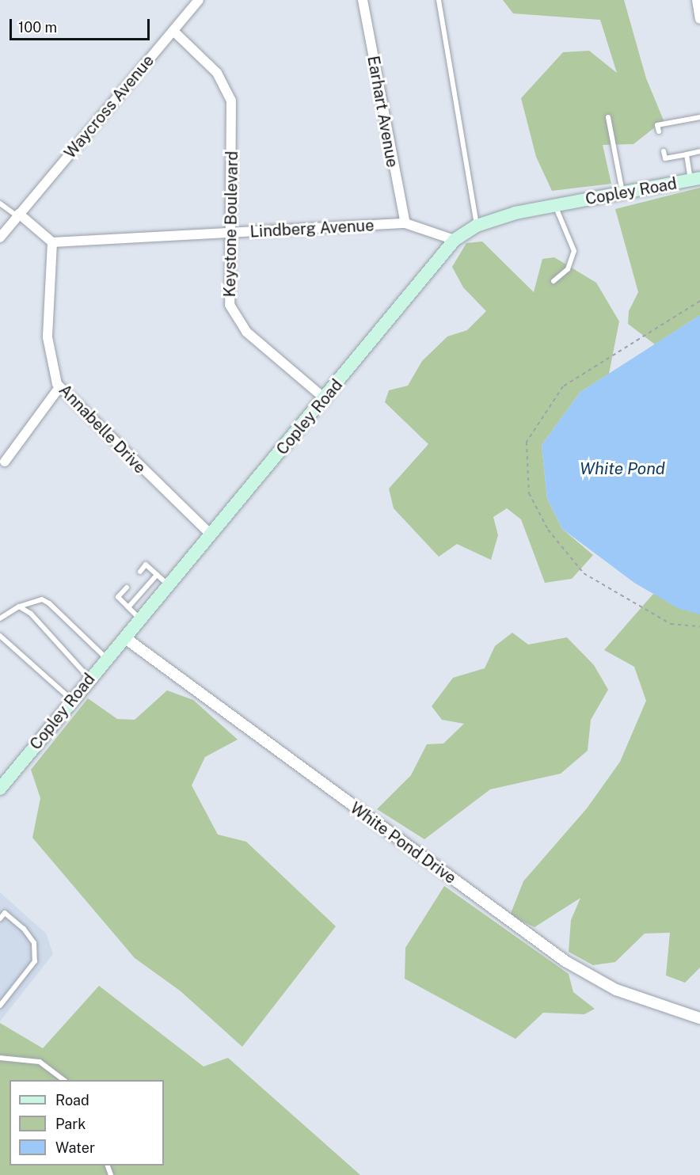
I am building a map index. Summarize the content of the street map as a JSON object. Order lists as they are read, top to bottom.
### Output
{
  "streets": {
    "main road": ["Copley Road"],
    "street": [
      "Waycross Avenue",
      "Earhart Avenue",
      "Keystone Boulevard",
      "Lindberg Avenue",
      "Annabelle Drive",
      "White Pond Drive"
    ]
  },
  "crossings": [
    ["Waycross Avenue", "Keystone Boulevard"],
    ["Earhart Avenue", "Lindberg Avenue"],
    ["Copley Road", "Keystone Boulevard"],
    ["Copley Road", "Lindberg Avenue"],
    ["Copley Road", "Annabelle Drive"],
    ["Copley Road", "White Pond Drive"],
    ["Keystone Boulevard", "Lindberg Avenue"],
    ["Lindberg Avenue", "Annabelle Drive"]
  ],
  "water": ["White Pond"],
  "legend": ["Road", "Park", "Water"],
  "scale_bar": "100 m"
}
